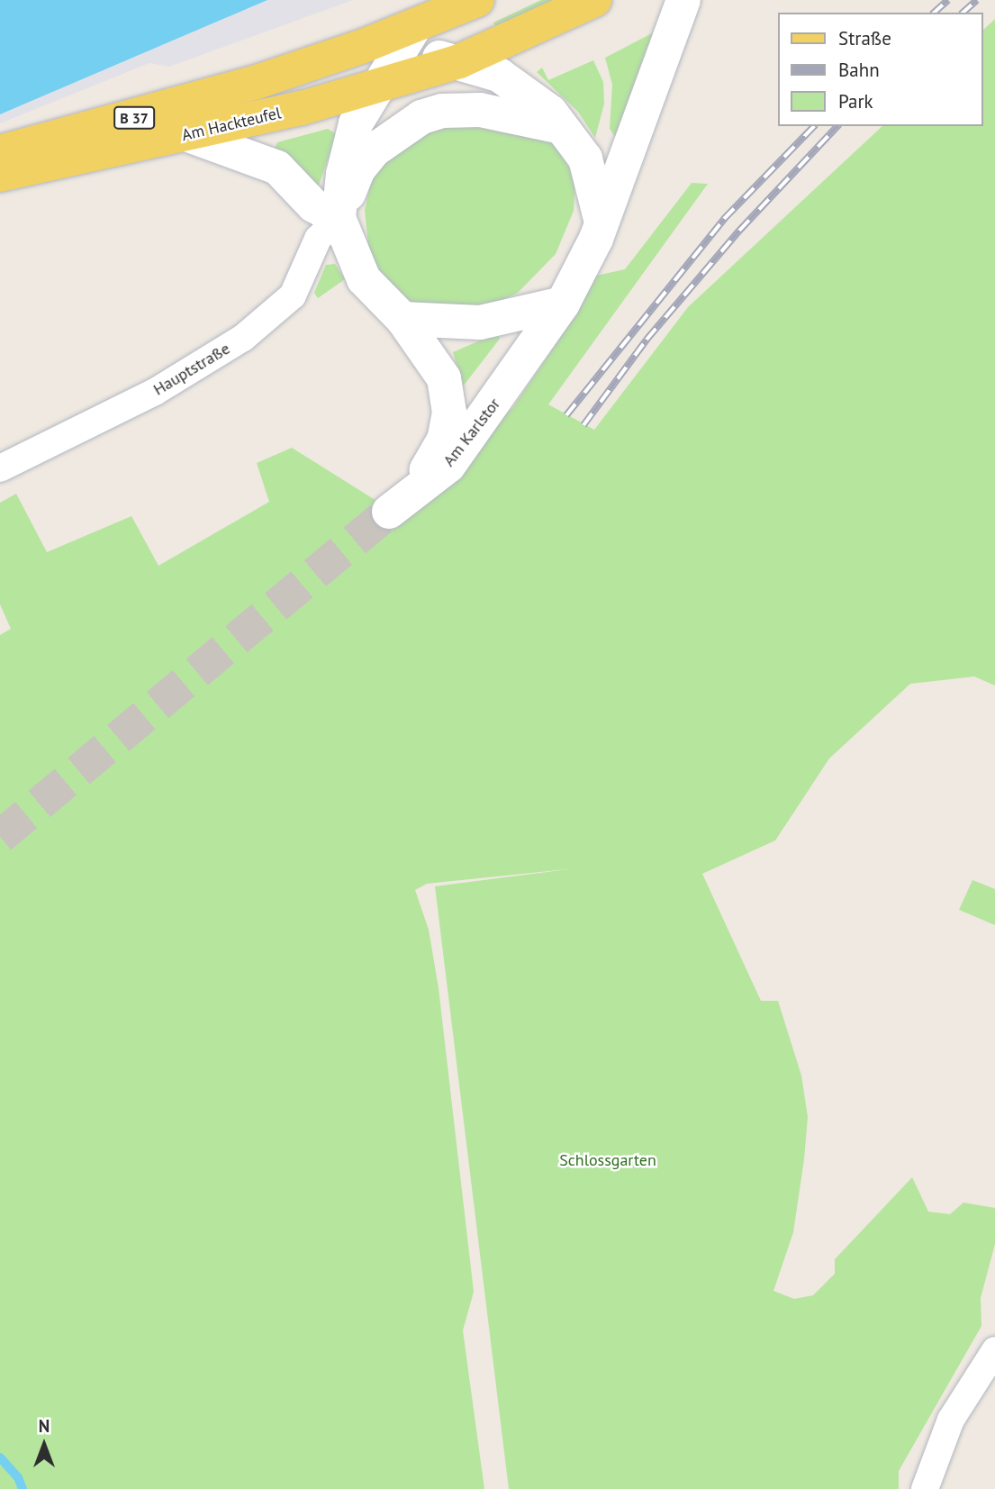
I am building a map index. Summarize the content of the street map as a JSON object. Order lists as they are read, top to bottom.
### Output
{
  "streets": {
    "main road": ["B 37", "Am Hackteufel", "Am Karlstor"],
    "street": ["Hauptstraße"]
  },
  "crossings": [
    ["B 37", "Am Hackteufel"],
    ["Hauptstraße", "Am Karlstor"]
  ],
  "parks": ["Schlossgarten"],
  "legend": ["Straße", "Bahn", "Park"],
  "north": "top"
}
